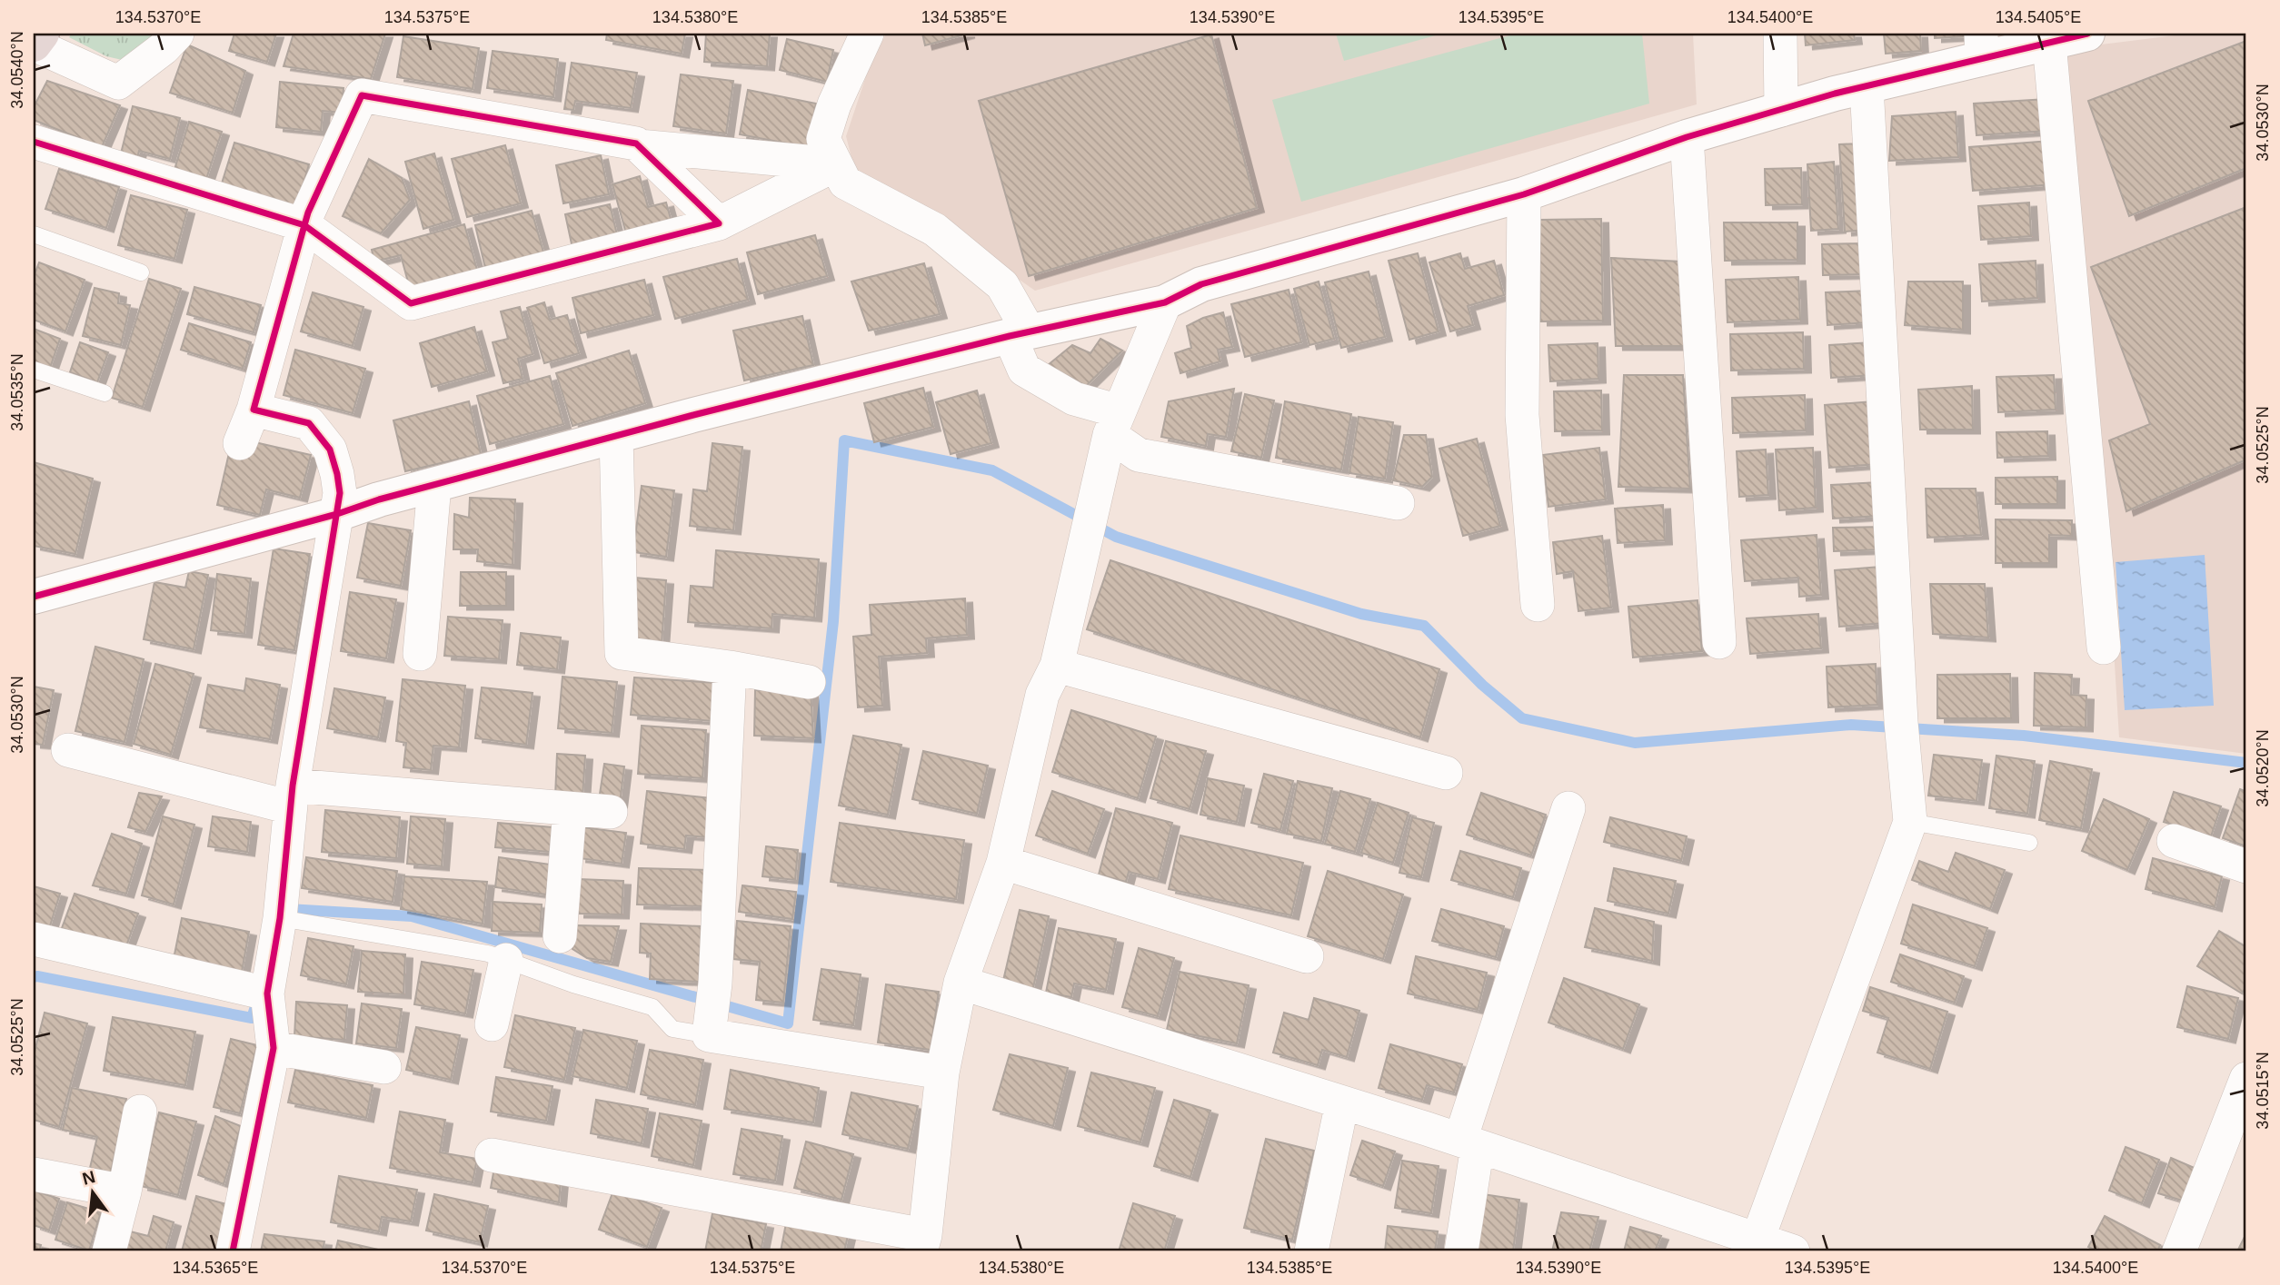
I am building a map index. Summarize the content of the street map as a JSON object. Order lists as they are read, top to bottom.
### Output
{
  "north": "top",
  "coordinates": [
    "134.5370°E",
    "134.5375°E",
    "134.5380°E",
    "134.5385°E",
    "134.5390°E",
    "134.5395°E",
    "134.5400°E",
    "134.5405°E",
    "34.0540°N",
    "34.0530°N",
    "34.0535°N",
    "34.0525°N",
    "34.0520°N",
    "34.0515°N",
    "134.5365°E"
  ]
}
